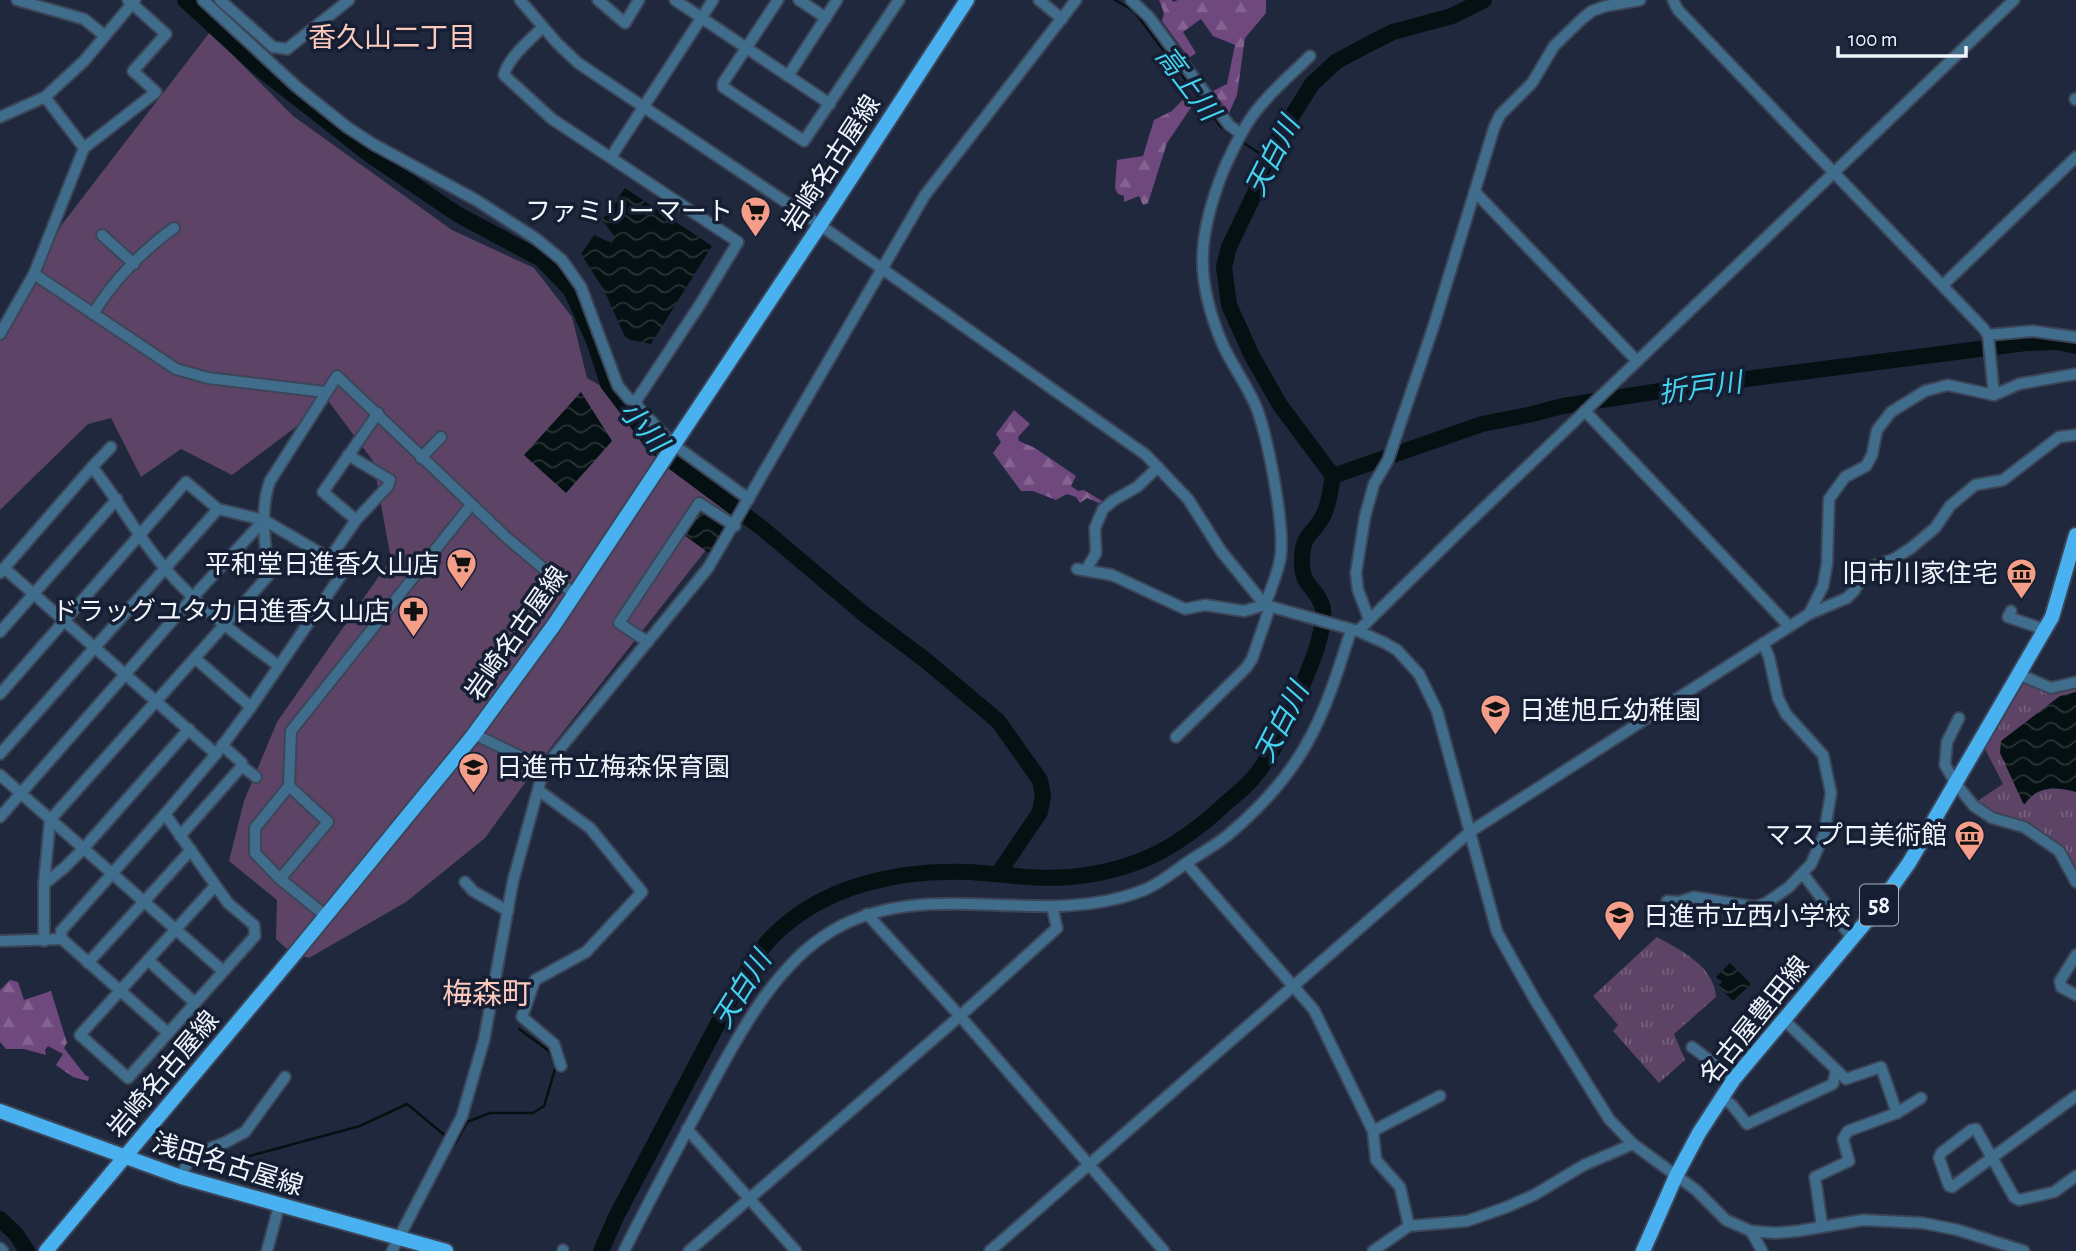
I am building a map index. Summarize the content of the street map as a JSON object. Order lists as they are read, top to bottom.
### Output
{
  "streets": {
    "main road": [
      "岩崎名古屋線",
      "58",
      "名古屋豊田線",
      "浅田名古屋線"
    ]
  },
  "crossings": [
    ["岩崎名古屋線", "浅田名古屋線"]
  ],
  "districts": ["香久山二丁目", "梅森町"],
  "water": [
    "高上川",
    "天白川",
    "折戸川",
    "小川"
  ],
  "places": {
    "supermarket": ["ファミリーマート", "平和堂日進香久山店"],
    "museum": ["旧市川家住宅", "マスプロ美術館"],
    "pharmacy": ["ドラッグユタカ日進香久山店"],
    "school or university": ["日進旭丘幼稚園", "日進市立梅森保育園", "日進市立西小学校"]
  },
  "scale_bar": "100 m"
}
